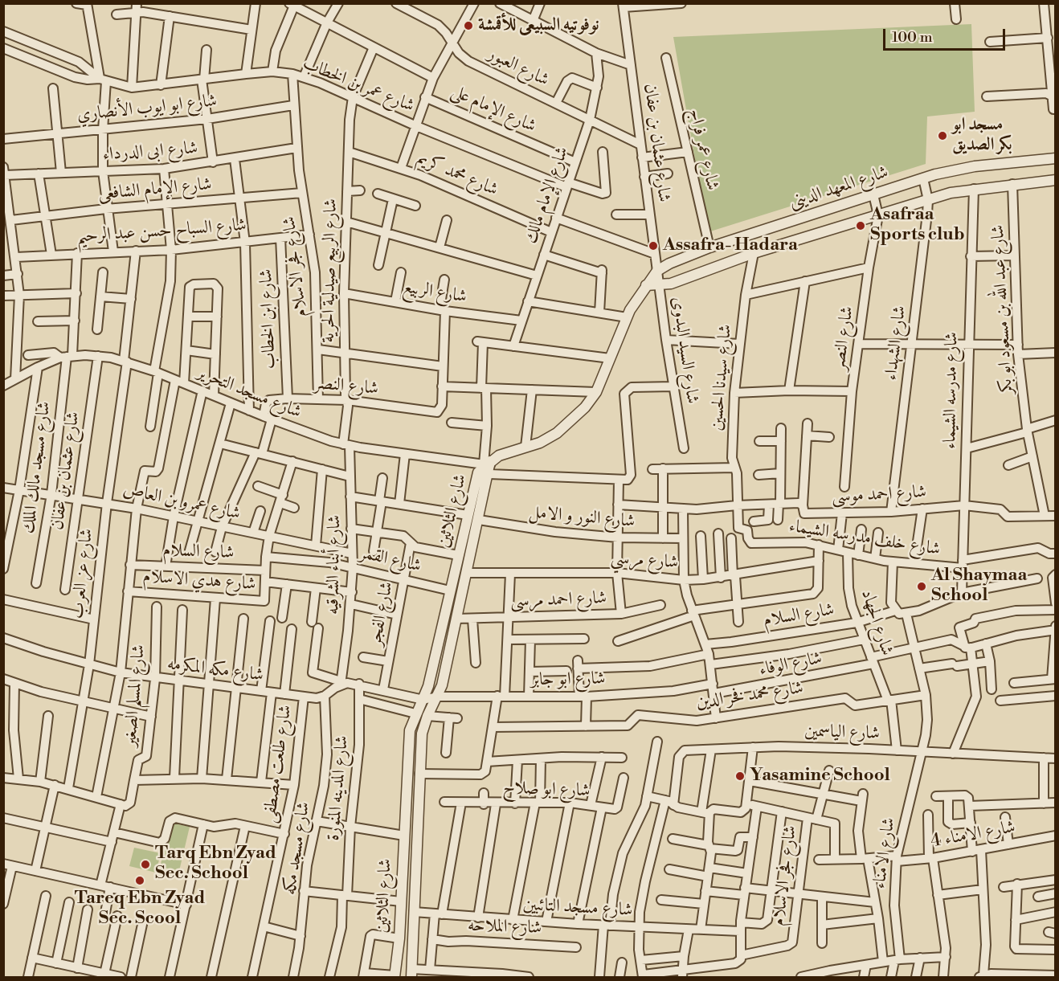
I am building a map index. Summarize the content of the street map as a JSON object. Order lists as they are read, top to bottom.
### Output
{
  "streets": {
    "street": [
      "شارع العبور",
      "شارع عمر بن الخطاب",
      "شارع ابو ايوب الأنصاري",
      "شارع الإمام على",
      "شارع عثمان بن عفان",
      "شارع عمر فراج",
      "شارع ابى الدرداء",
      "شارع محمد كريم",
      "شارع المعهد الدينى",
      "شارع الإمام الشافعى",
      "شارع الإمام مالك",
      "شارع السباح حسن عبد الرحيم",
      "شارع فجر الاسلام",
      "شارع الربيع صيدلية الحرية",
      "شارع الربيع",
      "شارع عبد الله بن مسعود ابو بكر",
      "شارع ابن الخطاب",
      "شارع النصر",
      "شارع الشهداء",
      "شارع السيد البدوى",
      "شارع سيدنا الحسين",
      "شارع مدرسه الشيماء",
      "شارع مسجد التحرير",
      "شارع مسجد مالك الملك",
      "شارع احمد موسى",
      "شارع عمرو بن العاص",
      "شارع الثلاثين",
      "شارع النور و الامل",
      "شارع خلف مدرسه الشيماء",
      "شارع السلام",
      "شارع القمر",
      "شارع مرسي",
      "شارع أبناء الشرقيه",
      "شارع عز العرب",
      "شارع هدي الاسلام",
      "شارع احمد مرسى",
      "شارع الفجر",
      "شارع الجهاد",
      "شارع الوفاء",
      "شارع مكه المكرمه",
      "شارع ابو جابر",
      "شارع المسلم الصغير",
      "شارع محمد فخر الدين",
      "شارع الياسمين",
      "شارع طلعت مصطفى",
      "شارع المدينه المنورة",
      "شارع ابو صلاح",
      "شارع الامناء 4",
      "شارع مسجد مكه",
      "شارع الامناء",
      "شارع مسجد التائبين",
      "شارع الملاحه"
    ]
  },
  "crossings": [
    ["شارع العبور", "شارع عثمان بن عفان"],
    ["شارع العبور", "شارع الإمام مالك"],
    ["شارع عمر بن الخطاب", "شارع الإمام مالك"],
    ["شارع عمر بن الخطاب", "شارع فجر الاسلام"],
    ["شارع عمر بن الخطاب", "شارع الربيع صيدلية الحرية"],
    ["شارع ابو ايوب الأنصاري", "شارع فجر الاسلام"],
    ["شارع الإمام على", "شارع الإمام مالك"],
    ["شارع عثمان بن عفان", "شارع المعهد الدينى"],
    ["شارع عثمان بن عفان", "شارع السيد البدوى"],
    ["شارع عثمان بن عفان", "شارع مسجد التحرير"],
    ["شارع عثمان بن عفان", "شارع عمرو بن العاص"],
    ["شارع عمر فراج", "شارع المعهد الدينى"],
    ["شارع ابى الدرداء", "شارع فجر الاسلام"],
    ["شارع محمد كريم", "شارع الإمام مالك"],
    ["شارع محمد كريم", "شارع الربيع صيدلية الحرية"],
    ["شارع المعهد الدينى", "شارع عبد الله بن مسعود ابو بكر"],
    ["شارع المعهد الدينى", "شارع النصر"],
    ["شارع المعهد الدينى", "شارع الشهداء"],
    ["شارع المعهد الدينى", "شارع السيد البدوى"],
    ["شارع المعهد الدينى", "شارع سيدنا الحسين"],
    ["شارع المعهد الدينى", "شارع مدرسه الشيماء"],
    ["شارع المعهد الدينى", "شارع مسجد التحرير"],
    ["شارع المعهد الدينى", "شارع الثلاثين"],
    ["شارع الإمام الشافعى", "شارع فجر الاسلام"],
    ["شارع الإمام مالك", "شارع الربيع"],
    ["شارع السباح حسن عبد الرحيم", "شارع فجر الاسلام"],
    ["شارع السباح حسن عبد الرحيم", "شارع ابن الخطاب"],
    ["شارع السباح حسن عبد الرحيم", "شارع مسجد مالك الملك"],
    ["شارع السباح حسن عبد الرحيم", "شارع عز العرب"],
    ["شارع فجر الاسلام", "شارع النصر"],
    ["شارع الربيع صيدلية الحرية", "شارع الربيع"],
    ["شارع الربيع صيدلية الحرية", "شارع النصر"],
    ["شارع الربيع صيدلية الحرية", "شارع مسجد التحرير"],
    ["شارع الربيع صيدلية الحرية", "شارع أبناء الشرقيه"],
    ["شارع عبد الله بن مسعود ابو بكر", "شارع احمد موسى"],
    ["شارع ابن الخطاب", "شارع النصر"],
    ["شارع النصر", "شارع مسجد التحرير"],
    ["شارع الشهداء", "شارع احمد موسى"],
    ["شارع سيدنا الحسين", "شارع خلف مدرسه الشيماء"],
    ["شارع مدرسه الشيماء", "شارع احمد موسى"],
    ["شارع مدرسه الشيماء", "شارع خلف مدرسه الشيماء"],
    ["شارع مسجد التحرير", "شارع مسجد مالك الملك"],
    ["شارع مسجد التحرير", "شارع الثلاثين"],
    ["شارع مسجد التحرير", "شارع أبناء الشرقيه"],
    ["شارع مسجد التحرير", "شارع عز العرب"],
    ["شارع مسجد التحرير", "شارع هدي الاسلام"],
    ["شارع مسجد مالك الملك", "شارع عمرو بن العاص"],
    ["شارع عمرو بن العاص", "شارع أبناء الشرقيه"],
    ["شارع عمرو بن العاص", "شارع عز العرب"],
    ["شارع عمرو بن العاص", "شارع هدي الاسلام"],
    ["شارع الثلاثين", "شارع النور و الامل"],
    ["شارع الثلاثين", "شارع القمر"],
    ["شارع الثلاثين", "شارع مرسي"],
    ["شارع الثلاثين", "شارع احمد مرسى"],
    ["شارع الثلاثين", "شارع ابو جابر"],
    ["شارع الثلاثين", "شارع مسجد التائبين"],
    ["شارع خلف مدرسه الشيماء", "شارع الجهاد"],
    ["شارع السلام", "شارع هدي الاسلام"],
    ["شارع السلام", "شارع الجهاد"],
    ["شارع القمر", "شارع أبناء الشرقيه"],
    ["شارع القمر", "شارع الفجر"],
    ["شارع عز العرب", "شارع مكه المكرمه"],
    ["شارع الجهاد", "شارع الوفاء"],
    ["شارع الجهاد", "شارع محمد فخر الدين"],
    ["شارع الجهاد", "شارع الياسمين"],
    ["شارع الوفاء", "شارع الامناء"],
    ["شارع مكه المكرمه", "شارع المسلم الصغير"],
    ["شارع مكه المكرمه", "شارع طلعت مصطفى"],
    ["شارع مكه المكرمه", "شارع مسجد مكه"],
    ["شارع محمد فخر الدين", "شارع الامناء"],
    ["شارع الياسمين", "شارع الامناء"],
    ["شارع الامناء 4", "شارع الامناء"]
  ],
  "places": [
    "نوفوتيه السبيعى للأقمشة",
    "مسجد ابو بكر الصديق",
    "Asafraa Sports club",
    "Assafra- Hadara",
    "Al Shaymaa School",
    "Yasamine School",
    "Tarq Ebn Zyad Sec. School",
    "Tareq Ebn Zyad Sec. Scool"
  ],
  "scale_bar": "100 m"
}
